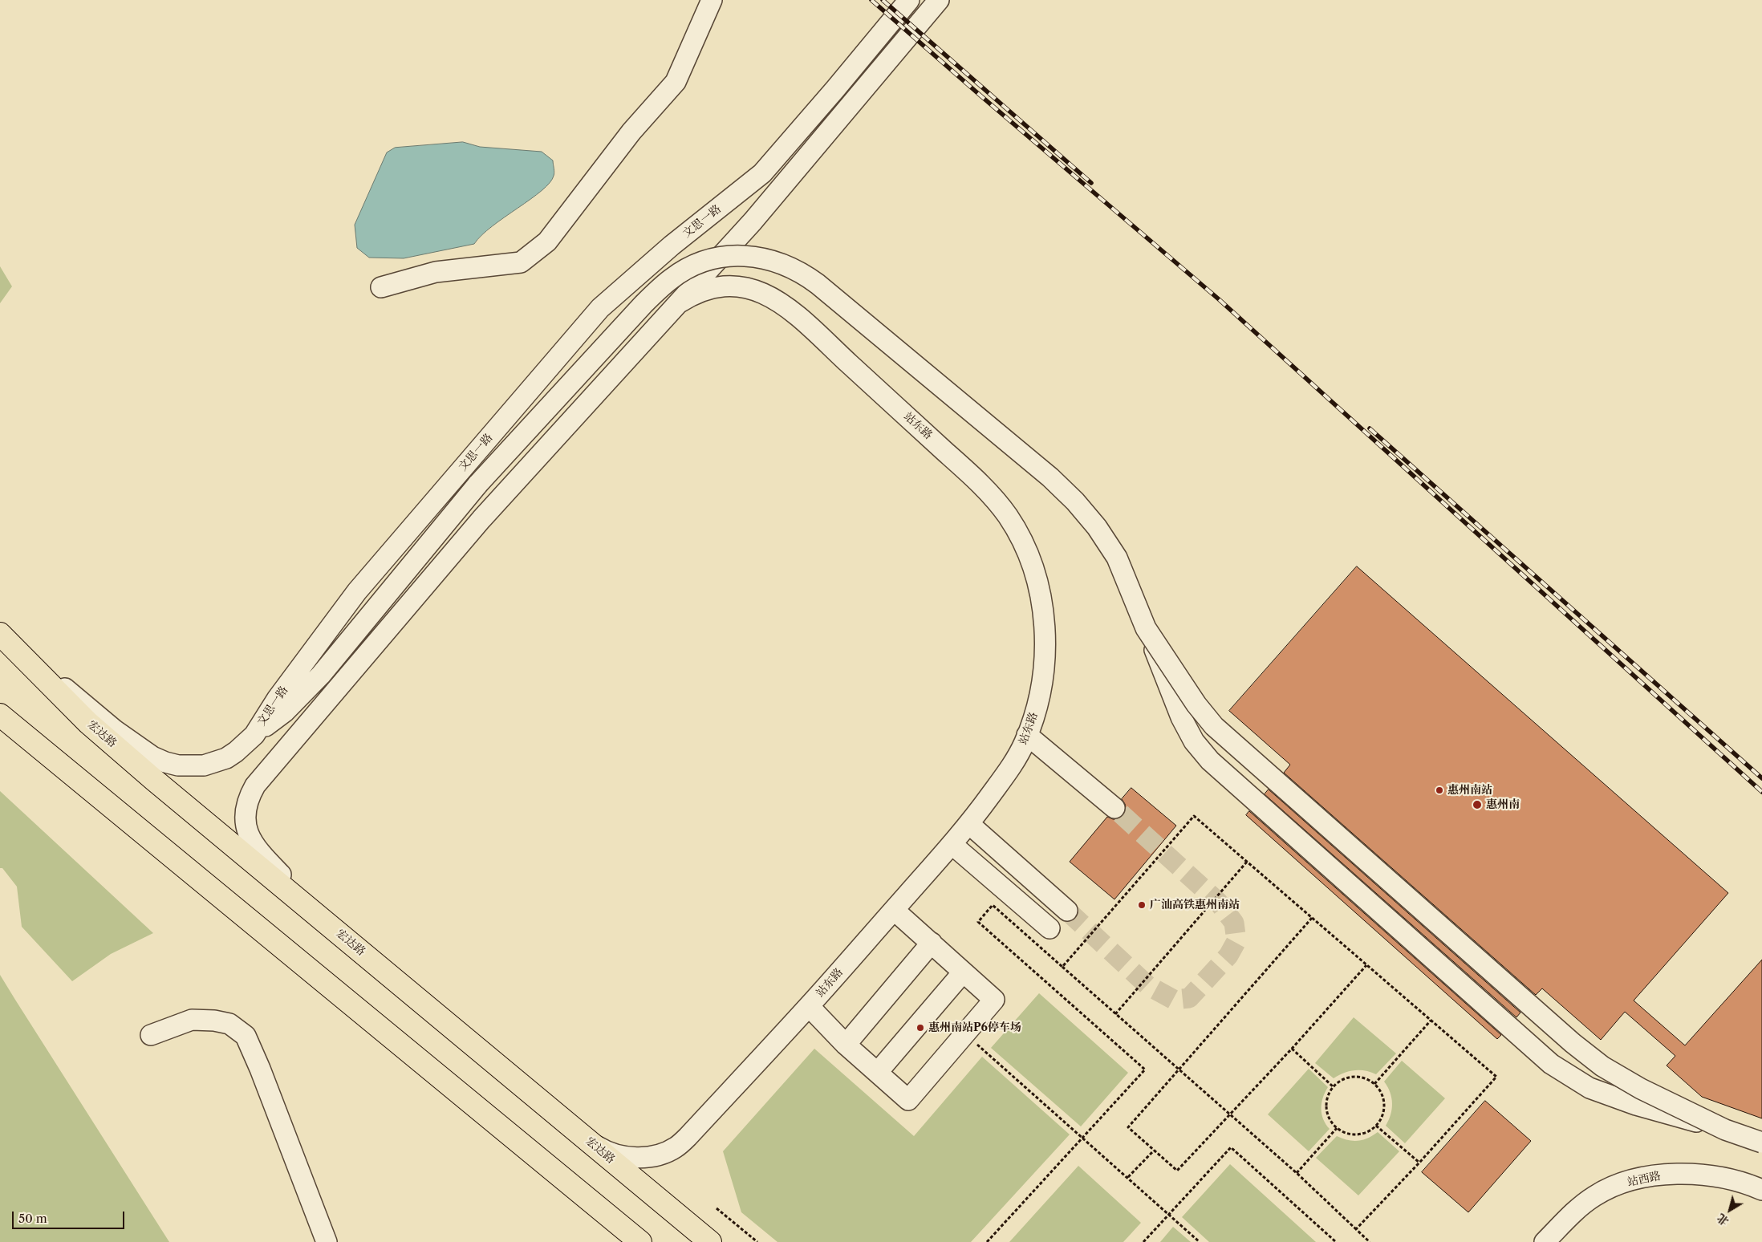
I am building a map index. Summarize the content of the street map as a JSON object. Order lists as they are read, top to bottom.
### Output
{
  "streets": {
    "main road": ["宏达路"],
    "street": ["文思一路", "站东路", "站西路"]
  },
  "crossings": [
    ["文思一路", "宏达路"],
    ["站东路", "宏达路"]
  ],
  "places": [
    "惠州南站",
    "惠州南",
    "广汕高铁惠州南站",
    "惠州南站P6停车场"
  ],
  "scale_bar": "50 m",
  "north": "bottom left"
}
